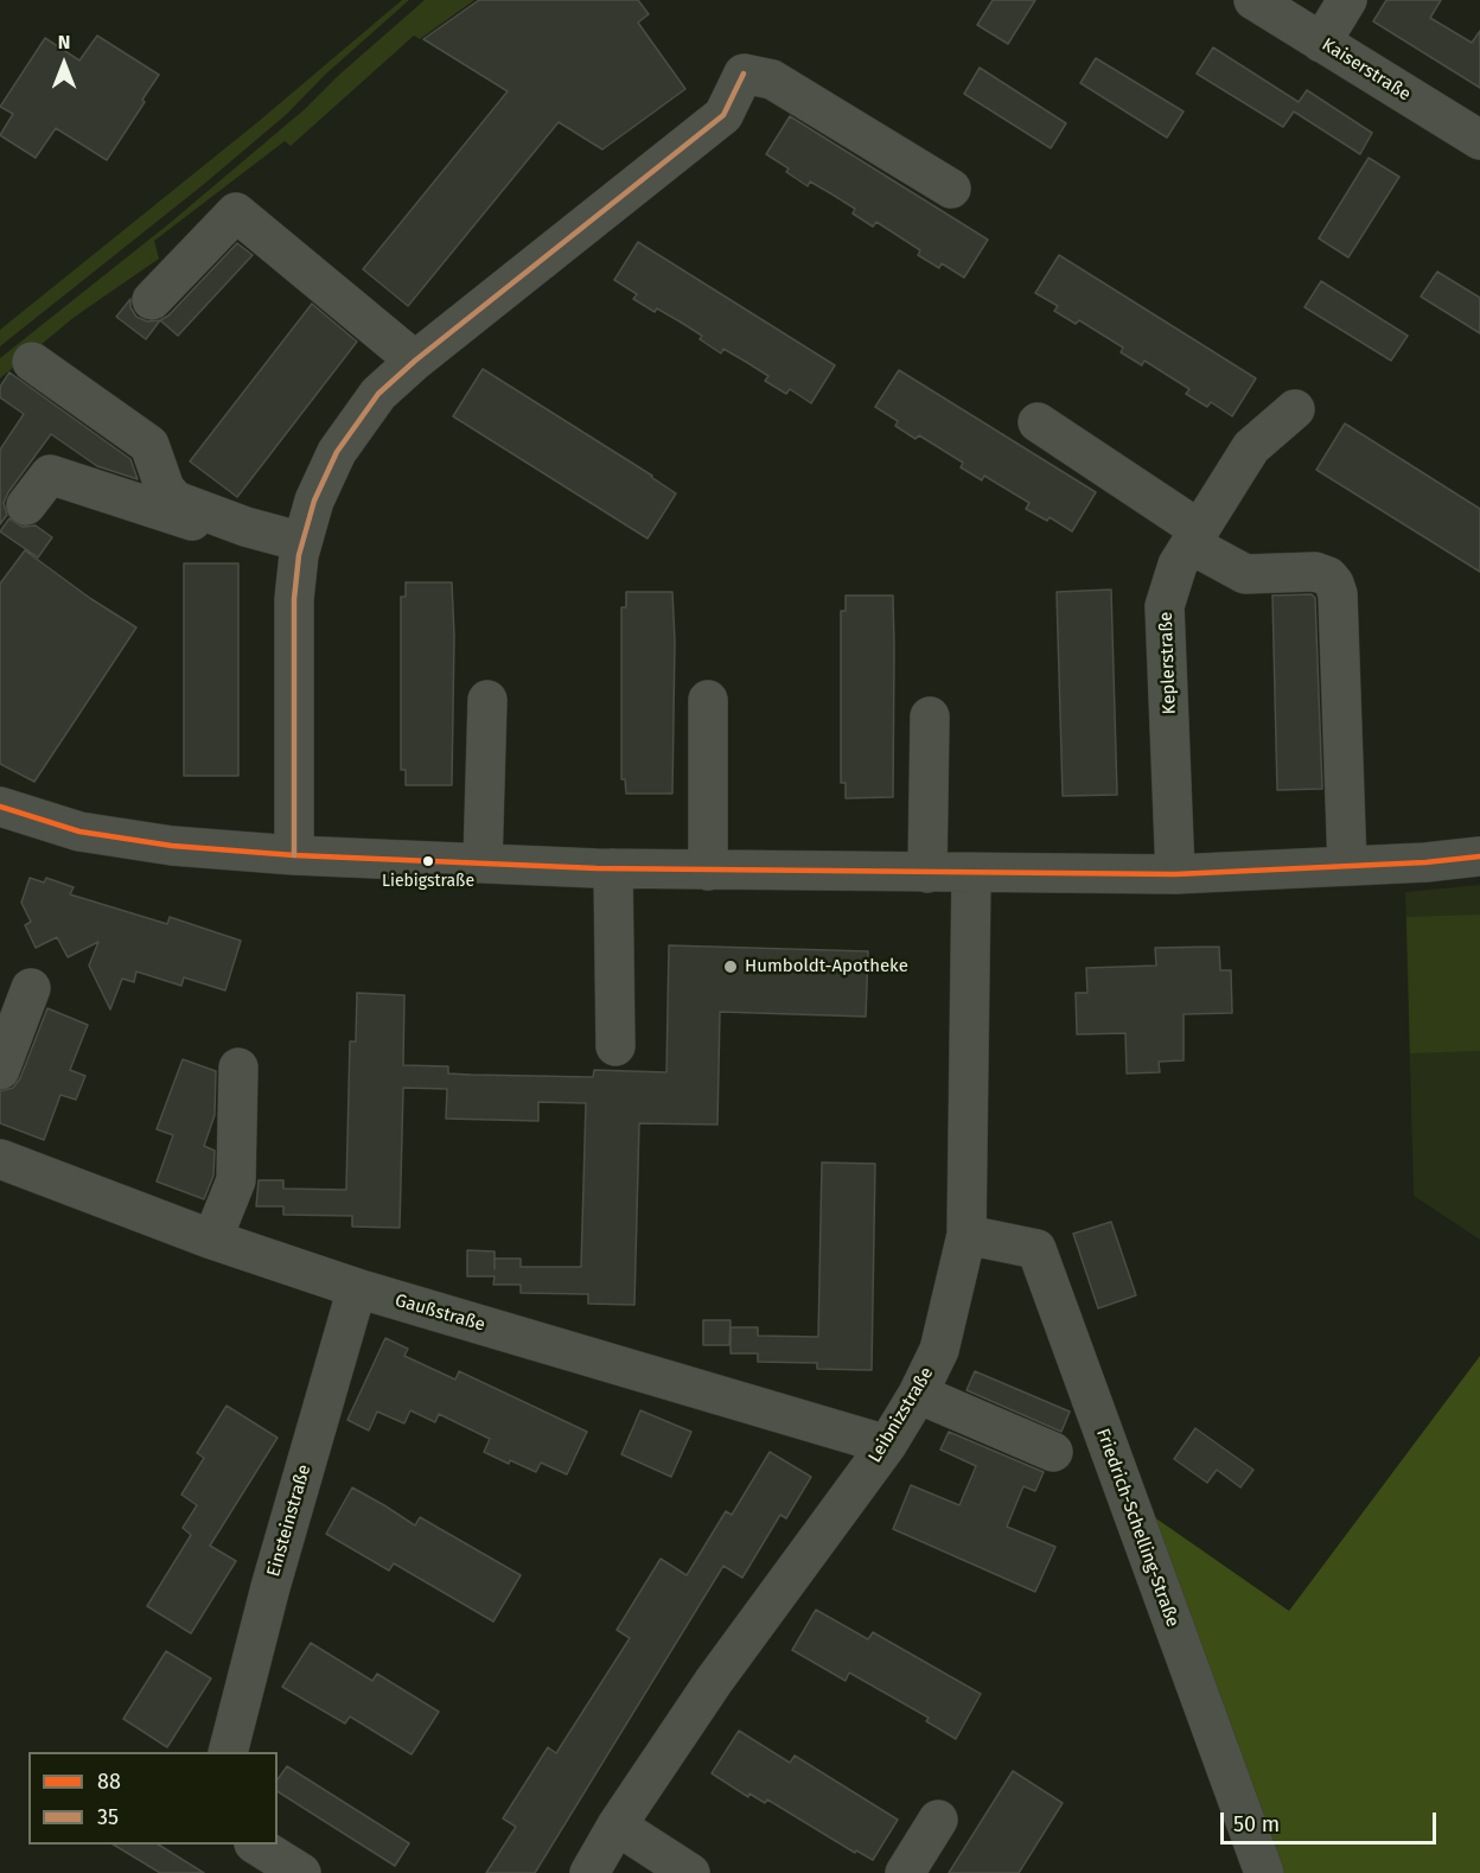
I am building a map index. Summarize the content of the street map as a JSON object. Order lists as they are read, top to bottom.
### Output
{
  "streets": {
    "street": [
      "Kaiserstraße",
      "Keplerstraße",
      "Gaußstraße",
      "Leibnizstraße",
      "Einsteinstraße",
      "Friedrich-Schelling-Straße"
    ]
  },
  "crossings": [
    ["Gaußstraße", "Leibnizstraße"],
    ["Gaußstraße", "Einsteinstraße"],
    ["Leibnizstraße", "Friedrich-Schelling-Straße"]
  ],
  "places": ["Liebigstraße", "Humboldt-Apotheke"],
  "lines": ["transit line 35", "transit line 88"],
  "legend": ["88", "35"],
  "scale_bar": "50 m",
  "north": "top"
}
